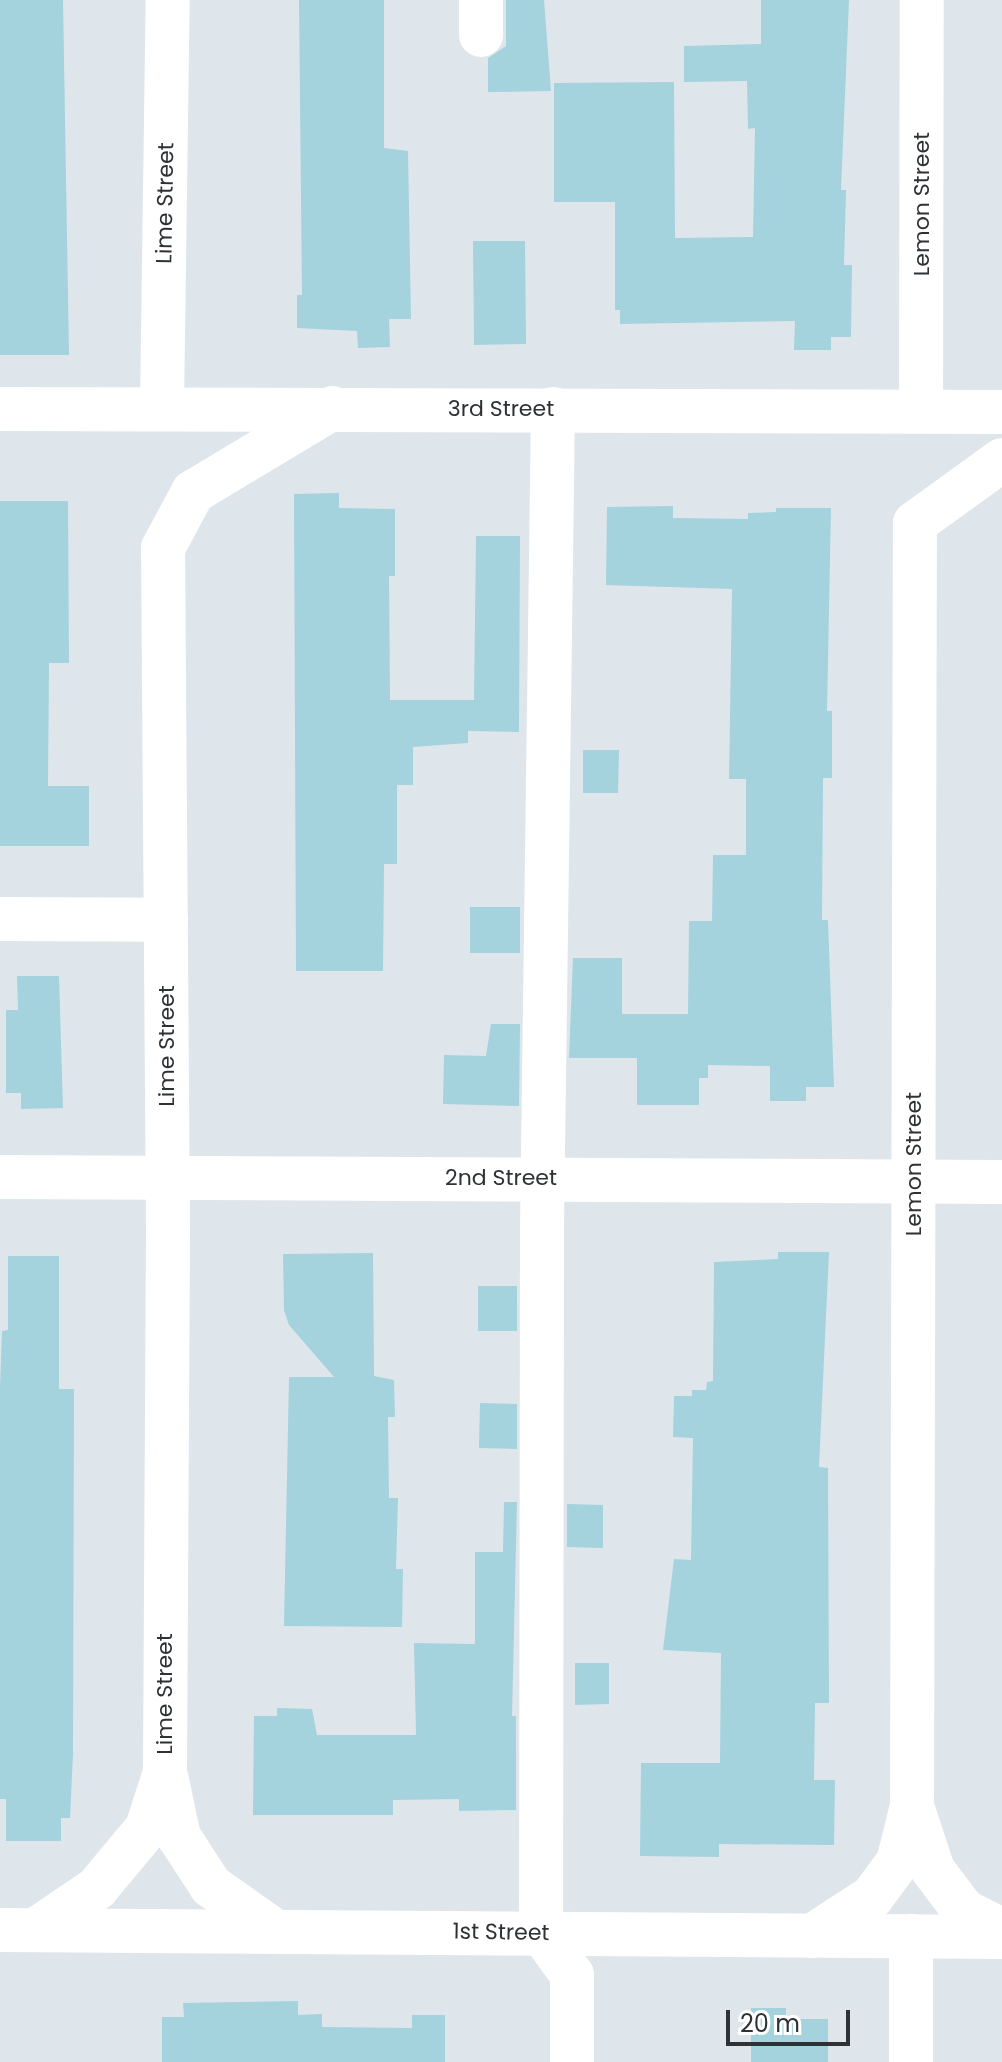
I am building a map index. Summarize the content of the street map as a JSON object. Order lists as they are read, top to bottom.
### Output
{
  "streets": {
    "street": [
      "Lime Street",
      "Lemon Street",
      "3rd Street",
      "2nd Street",
      "1st Street"
    ]
  },
  "crossings": [
    ["Lime Street", "3rd Street"],
    ["Lime Street", "2nd Street"],
    ["Lemon Street", "3rd Street"],
    ["Lemon Street", "2nd Street"]
  ],
  "scale_bar": "20 m"
}
